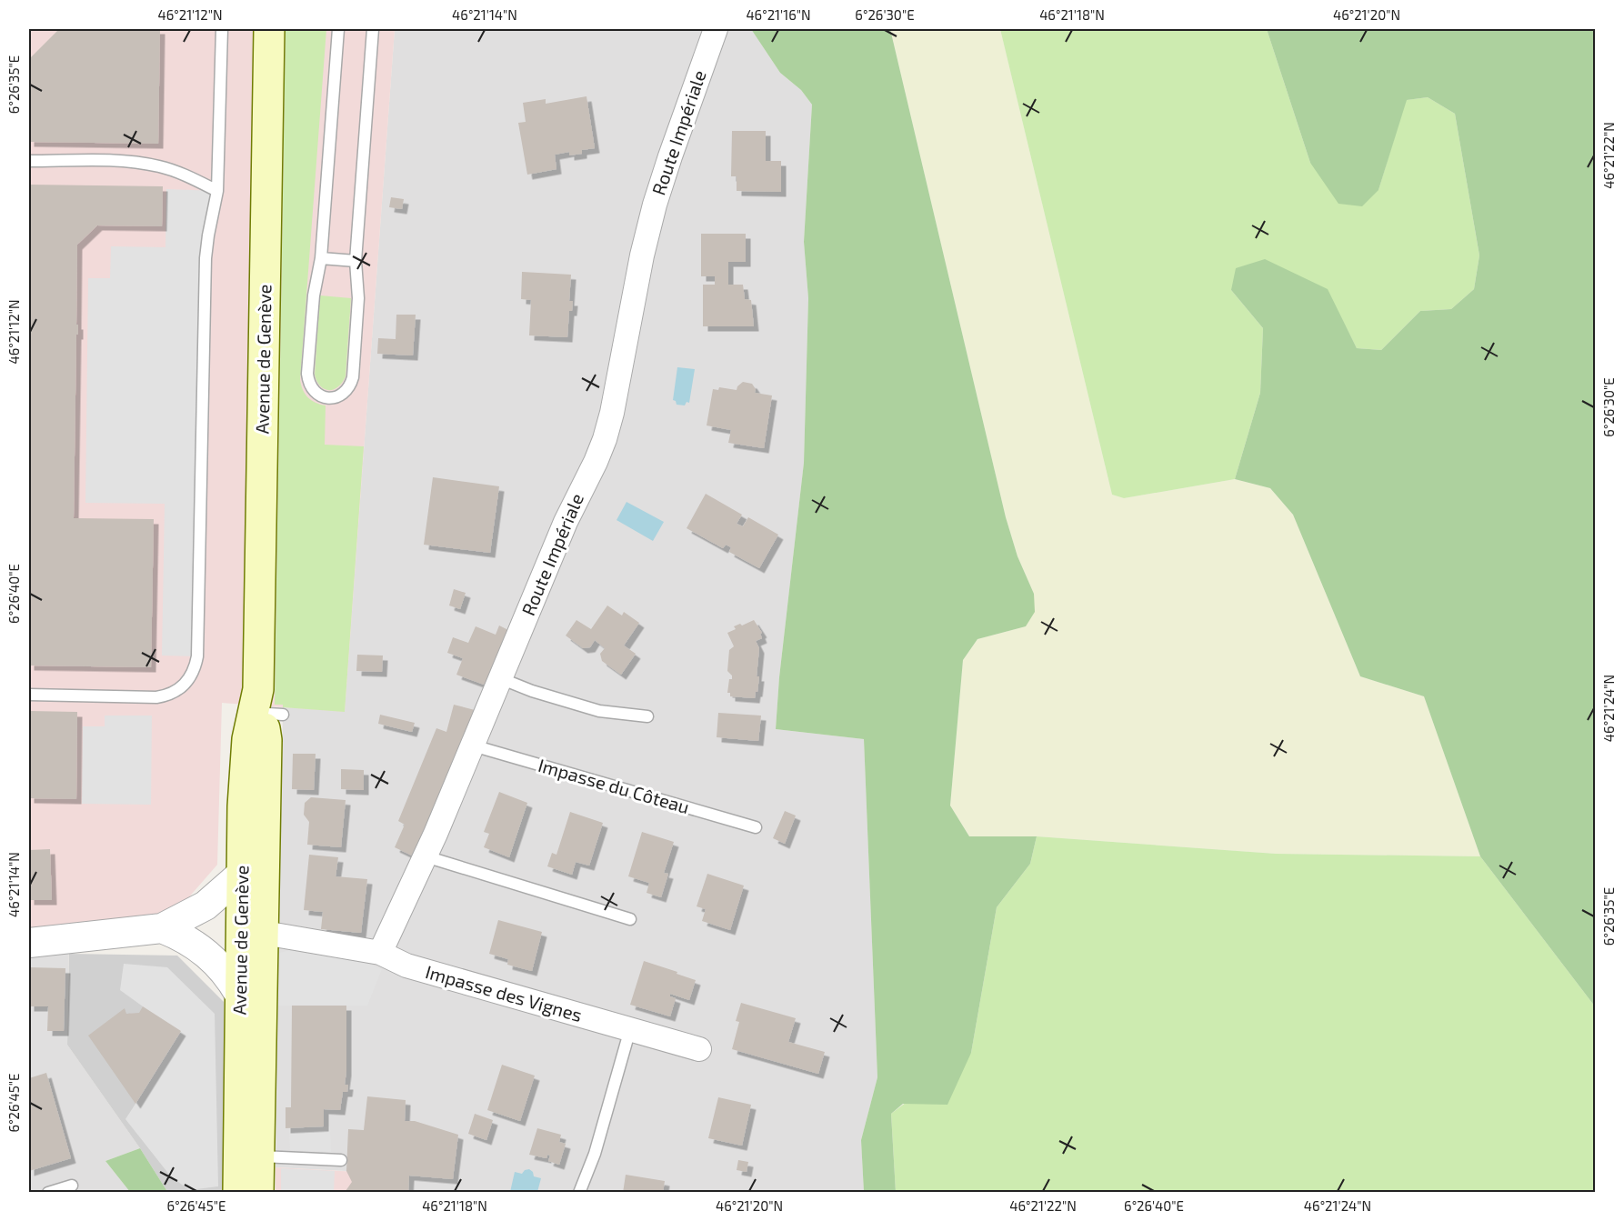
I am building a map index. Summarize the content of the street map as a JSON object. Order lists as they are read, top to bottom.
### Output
{
  "streets": {
    "main road": ["Avenue de Genève"],
    "street": ["Route Impériale", "Impasse des Vignes"],
    "lane": ["Impasse du Côteau"]
  },
  "crossings": [
    ["Route Impériale", "Impasse du Côteau"],
    ["Route Impériale", "Impasse des Vignes"]
  ],
  "coordinates": [
    "46°21'12\"N",
    "46°21'14\"N",
    "46°21'16\"N",
    "6°26'30\"E",
    "46°21'18\"N",
    "46°21'20\"N",
    "6°26'35\"E",
    "46°21'22\"N",
    "6°26'40\"E",
    "46°21'24\"N",
    "6°26'45\"E"
  ]
}
